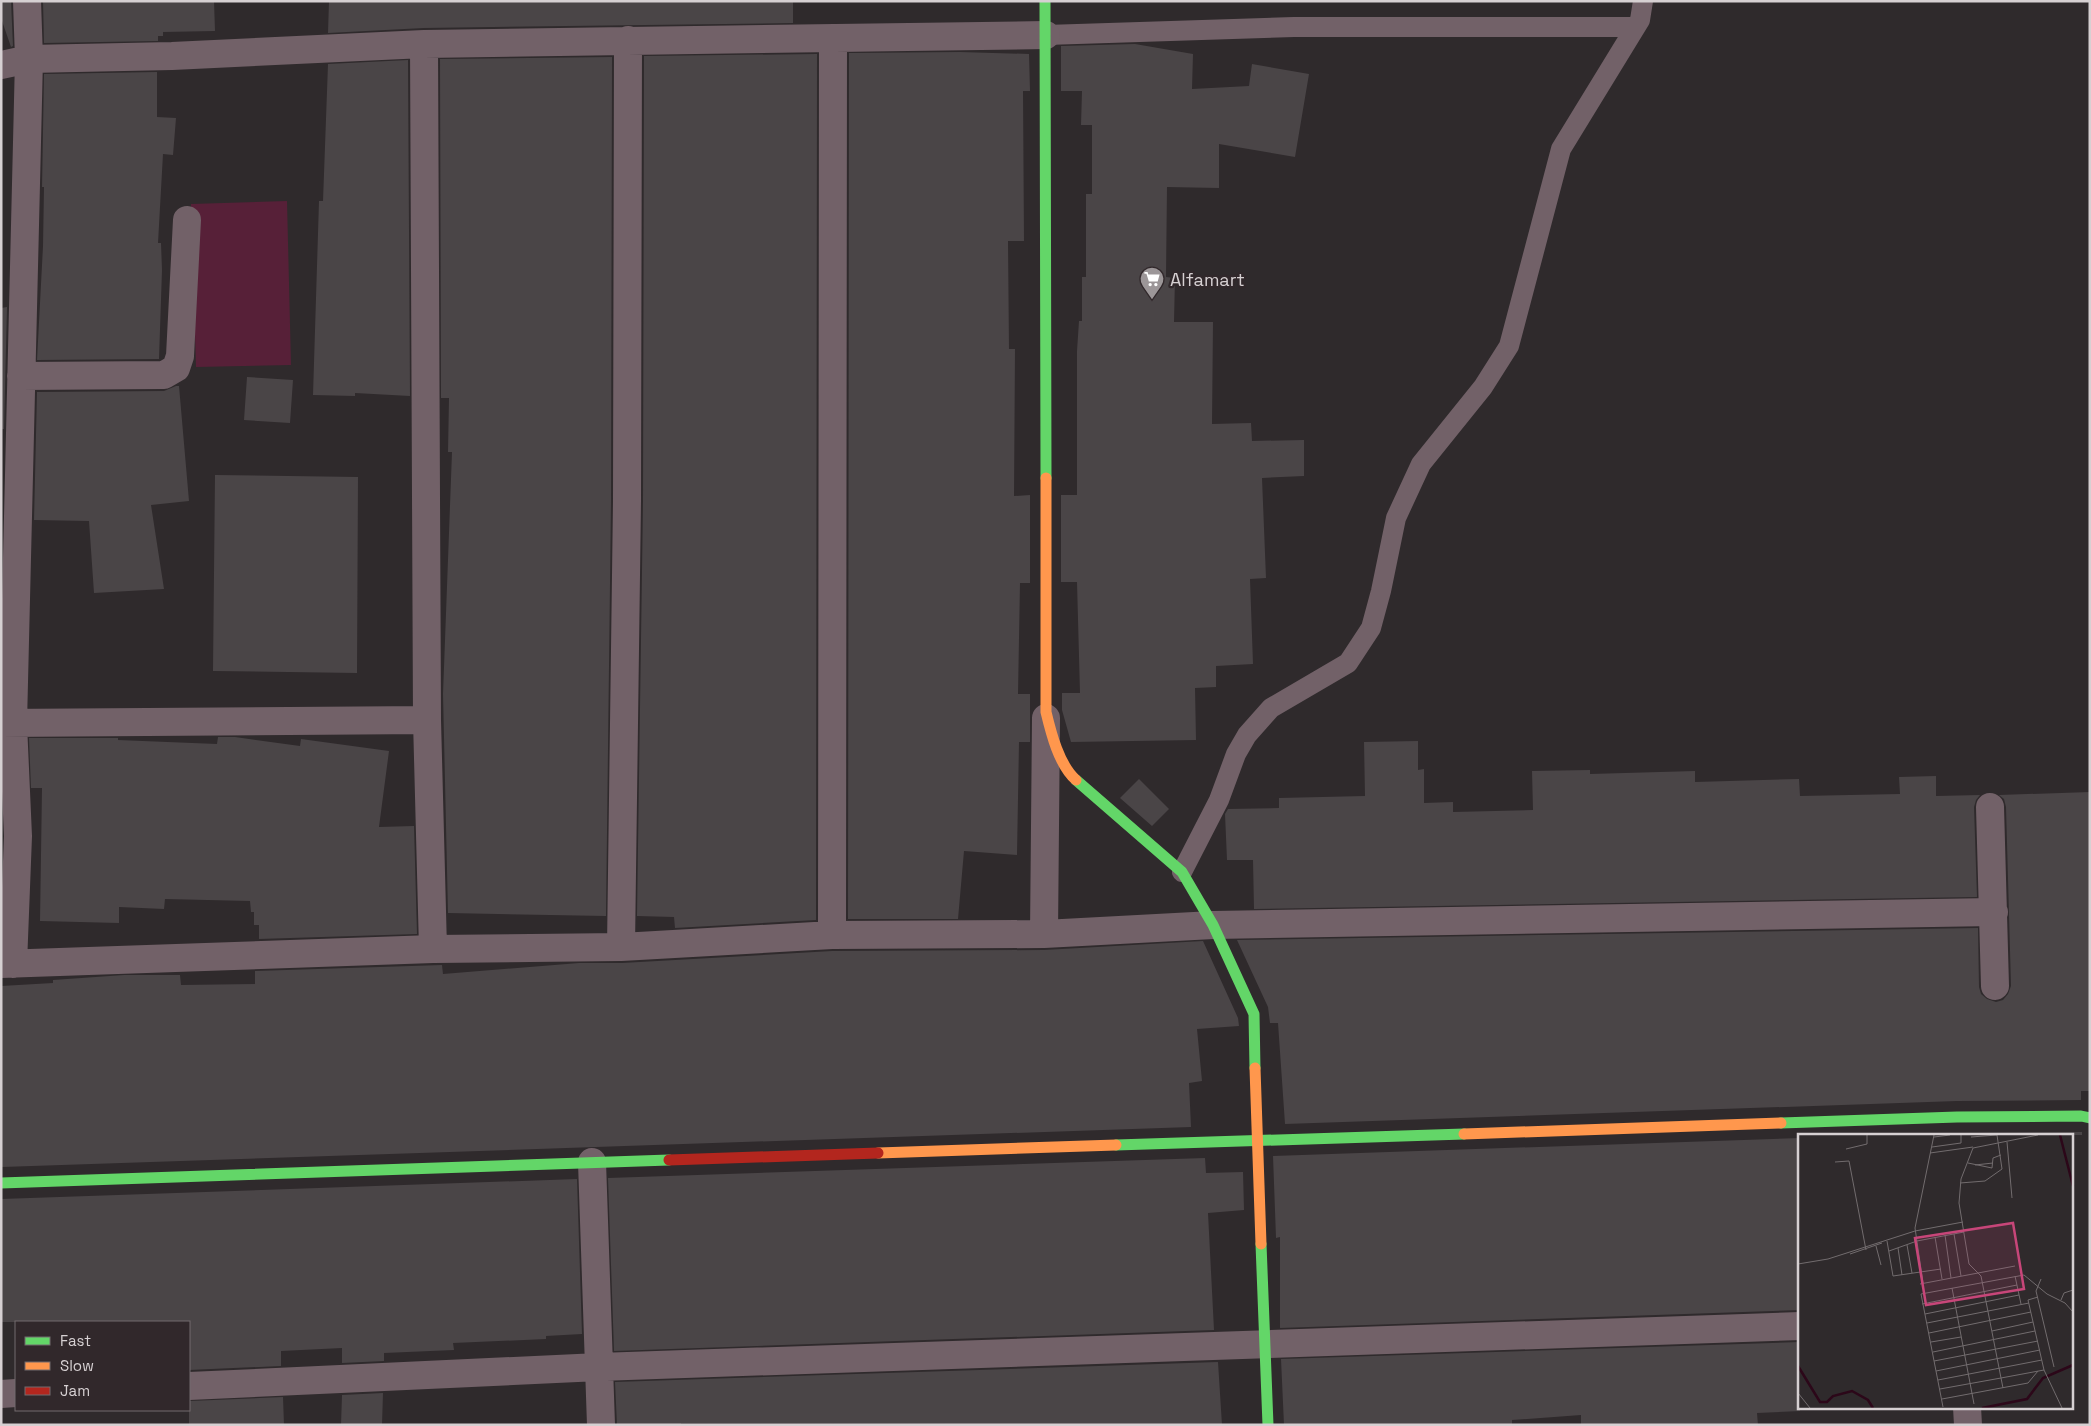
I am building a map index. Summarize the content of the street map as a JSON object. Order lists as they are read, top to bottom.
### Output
{
  "places": {
    "supermarket": ["Alfamart"]
  },
  "legend": ["Fast", "Slow", "Jam"]
}
